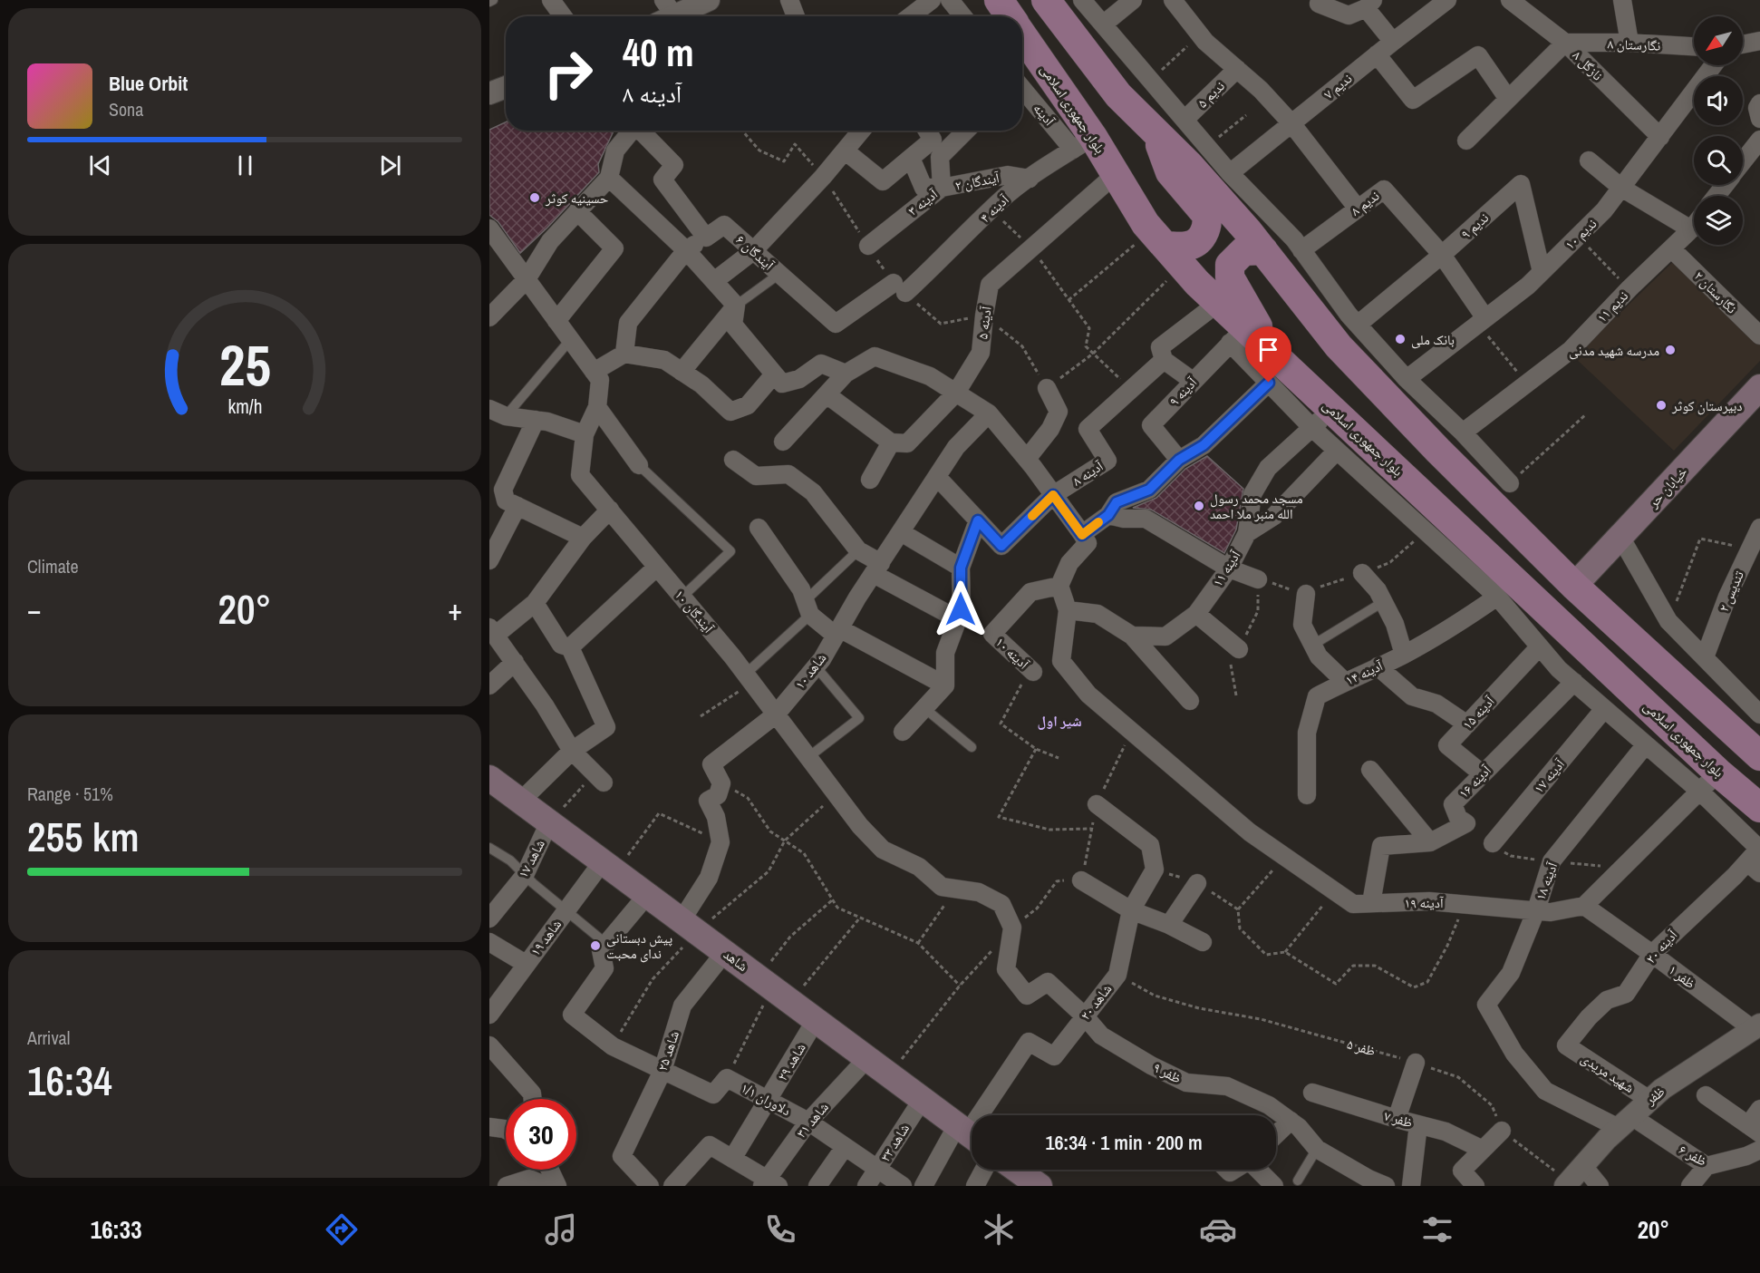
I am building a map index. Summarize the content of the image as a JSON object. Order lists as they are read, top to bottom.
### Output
{
  "streets": {
    "main road": ["بلوار جمهوری اسلامی", "خیابان حر", "شاهد"],
    "street": [
      "نگارستان ۸",
      "نازگل ۸",
      "ندیم ۷",
      "ندیم ۵",
      "آدینه",
      "آیندگان ۲",
      "آدینه ۳",
      "ندیم ۸",
      "آدینه ۴",
      "ندیم ۹",
      "ندیم ۱۰",
      "آیندگان ۶",
      "نگارستان ۲",
      "ندیم ۱۱",
      "آدینه ۵",
      "آدینه ۹",
      "آدینه ۸",
      "آدینه ۱۱",
      "تندیس ۲",
      "آیندگان ۱۰",
      "آدینه ۱۰",
      "شاهد ۱۰",
      "آدینه ۱۴",
      "آدینه ۱۵",
      "آدینه ۱۷",
      "آدینه ۱۶",
      "شاهد ۱۷",
      "آدینه ۱۸",
      "آدینه ۱۹",
      "شاهد ۱۹",
      "آدینه ۲۰",
      "ظفر ۱",
      "شاهد ۲۰",
      "شاهد ۲۵",
      "شاهد ۲۹",
      "ظفر ۹",
      "شهید مریدی",
      "ظفر",
      "دلاوران ۱/۱",
      "ظفر ۷",
      "شاهد ۳۱",
      "شاهد ۳۳",
      "ظفر ۶"
    ],
    "path": ["ظفر ۵"]
  },
  "crossings": [
    ["نگارستان ۸", "نازگل ۸"],
    ["نازگل ۸", "ندیم ۱۰"],
    ["بلوار جمهوری اسلامی", "آدینه"],
    ["بلوار جمهوری اسلامی", "آدینه ۴"],
    ["بلوار جمهوری اسلامی", "آدینه ۵"],
    ["بلوار جمهوری اسلامی", "آدینه ۹"],
    ["بلوار جمهوری اسلامی", "آدینه ۱۱"],
    ["آدینه", "آدینه ۴"],
    ["آیندگان ۲", "آدینه ۳"],
    ["آیندگان ۲", "آدینه ۴"],
    ["ندیم ۸", "ندیم ۹"],
    ["آدینه ۴", "آیندگان ۶"],
    ["ندیم ۹", "ندیم ۱۰"],
    ["نگارستان ۲", "ندیم ۱۱"],
    ["آیندگان ۱۰", "شاهد ۱۰"],
    ["آیندگان ۱۰", "ظفر ۹"],
    ["آدینه ۱۵", "آدینه ۱۶"],
    ["آدینه ۱۶", "آدینه ۱۹"],
    ["شاهد ۱۷", "شاهد"],
    ["آدینه ۱۸", "آدینه ۱۹"],
    ["آدینه ۱۸", "ظفر"],
    ["آدینه ۱۸", "ظفر ۶"],
    ["آدینه ۱۹", "ظفر ۱"],
    ["شاهد ۱۹", "شاهد"],
    ["آدینه ۲۰", "ظفر ۱"],
    ["آدینه ۲۰", "شهید مریدی"],
    ["شاهد", "شاهد ۲۰"],
    ["شاهد", "شاهد ۲۵"],
    ["شاهد", "شاهد ۲۹"],
    ["شاهد", "شاهد ۳۱"],
    ["شاهد", "شاهد ۳۳"],
    ["ظفر ۱", "ظفر"],
    ["شاهد ۲۰", "ظفر ۵"],
    ["شاهد ۲۰", "ظفر ۹"],
    ["شاهد ۲۵", "دلاوران ۱/۱"],
    ["شاهد ۲۹", "دلاوران ۱/۱"],
    ["شهید مریدی", "ظفر"],
    ["ظفر", "ظفر ۶"],
    ["دلاوران ۱/۱", "شاهد ۳۱"],
    ["دلاوران ۱/۱", "شاهد ۳۳"]
  ],
  "districts": ["شیر اول"],
  "places": [
    "حسینیه کوثر",
    "بانک ملی",
    "مدرسه شهید مدنی",
    "دبیرستان کوثر",
    "مسجد محمد رسول الله منبر ملا احمد",
    "پیش دبستانی ندای محبت"
  ],
  "north": "bottom left",
  "page": {
    "turn": ["40 m", "آدینه ۸"],
    "song": ["Blue Orbit", "Sona"],
    "tile": [
      "Climate",
      ["Range · 51%", "255 km"],
      ["Arrival", "16:34"]
    ],
    "heat": ["−", "20°", "+"],
    "limit": "30",
    "trip": "16:34 · 1 min · 200 m",
    "tabs": ["16:33", "20°"],
    "gauge": ["25", "km/h"]
  }
}
